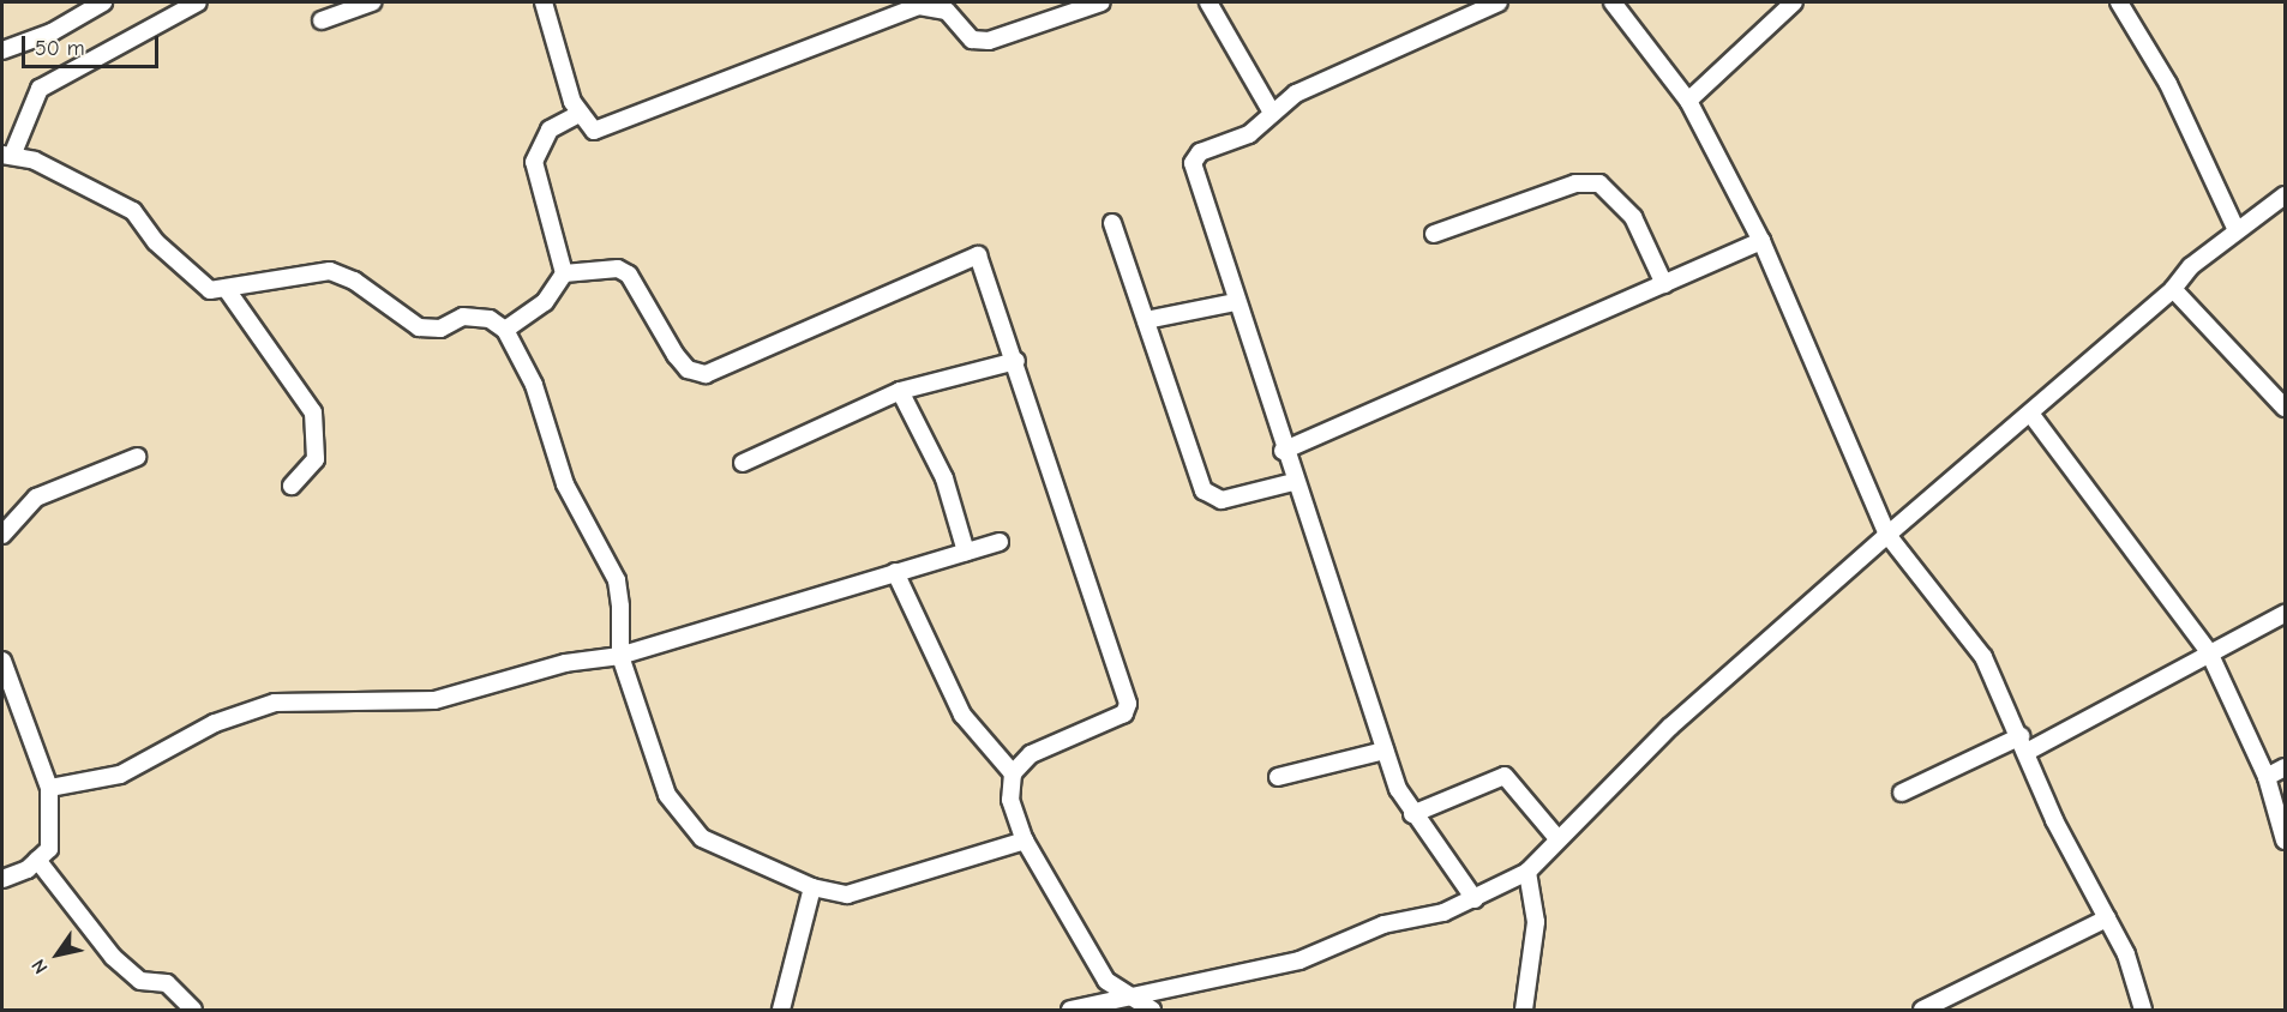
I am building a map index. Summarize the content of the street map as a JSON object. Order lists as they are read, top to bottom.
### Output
{
  "scale_bar": "50 m",
  "north": "bottom left"
}
